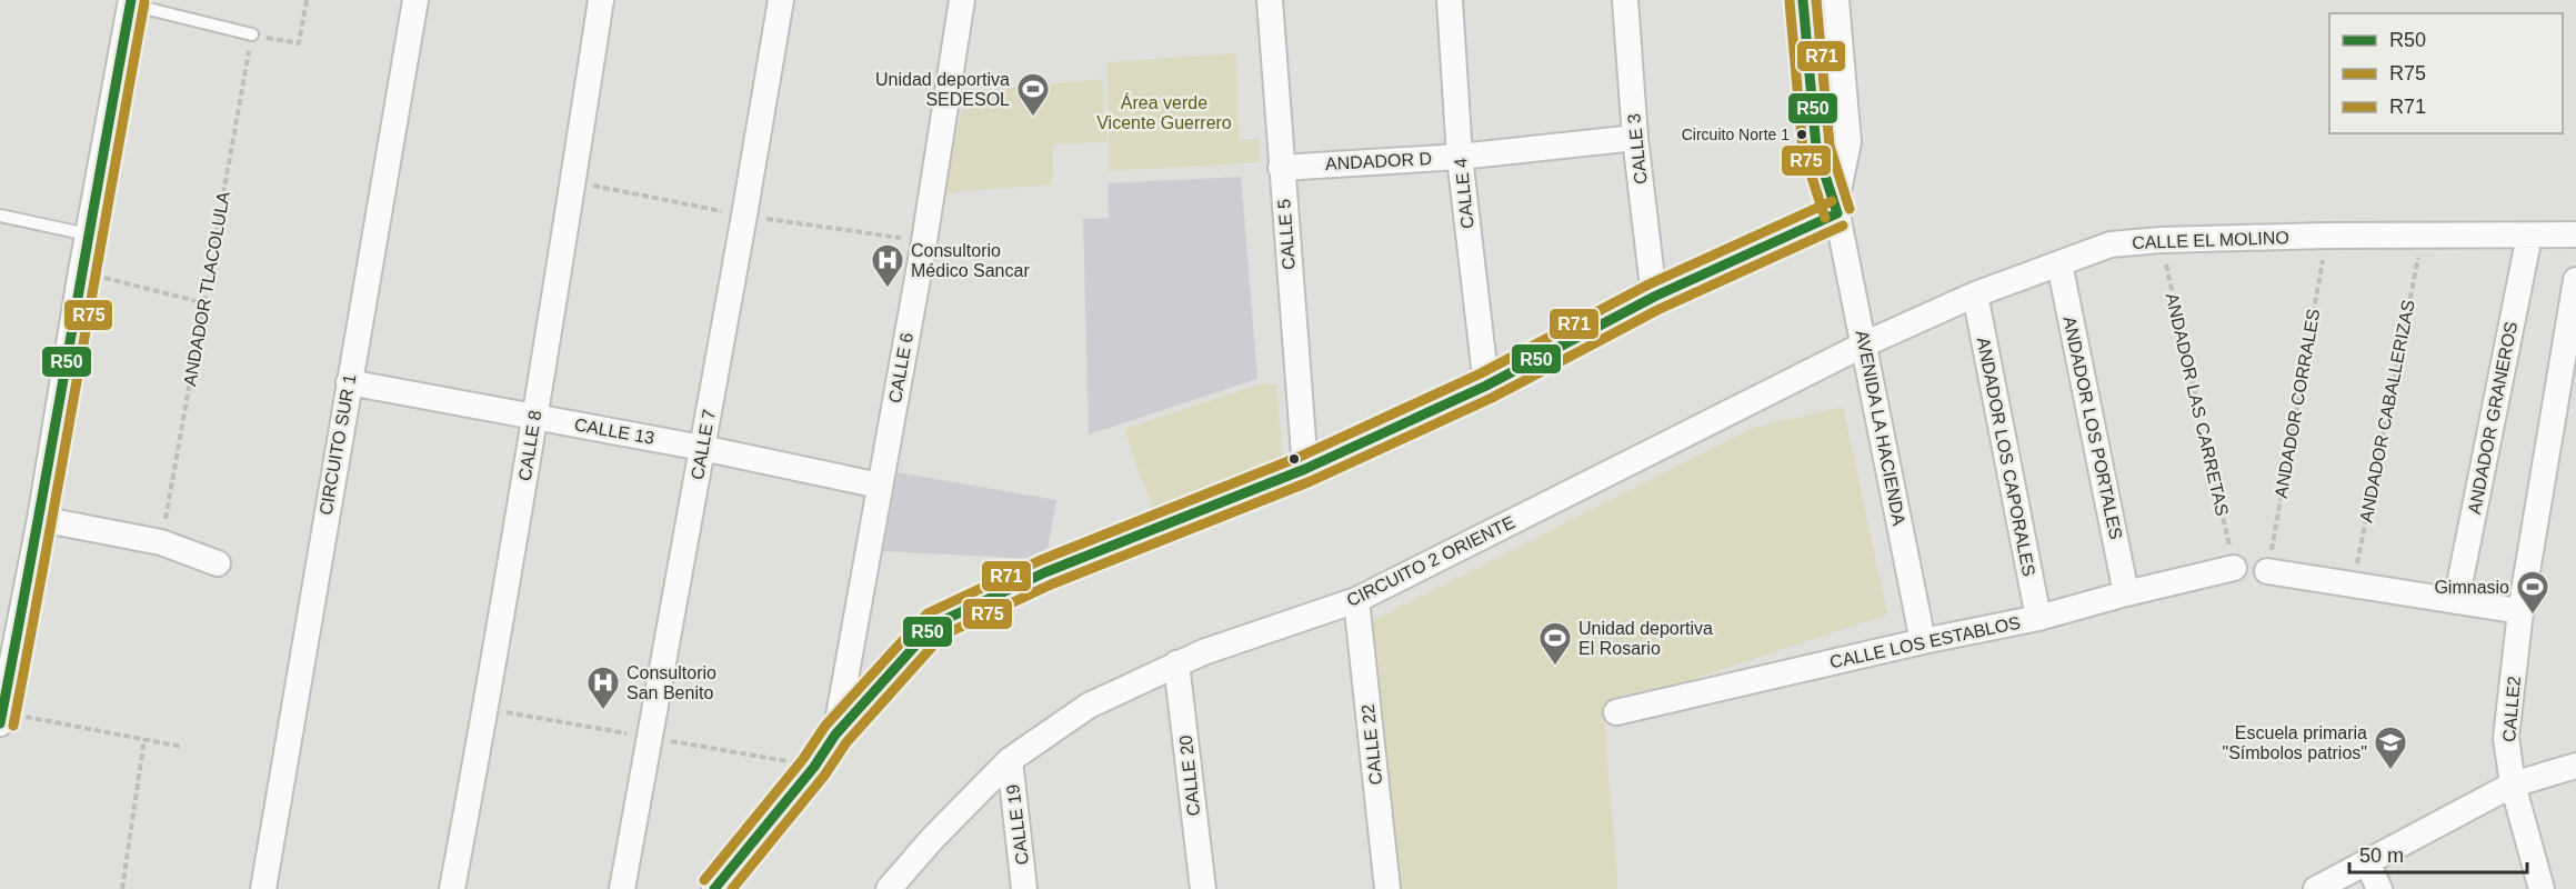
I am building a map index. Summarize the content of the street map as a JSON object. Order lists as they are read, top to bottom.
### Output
{
  "streets": {
    "street": [
      "CALLE 3",
      "ANDADOR D",
      "CALLE 4",
      "CALLE 5",
      "CALLE EL MOLINO",
      "CALLE 6",
      "ANDADOR GRANEROS",
      "AVENIDA LA HACIENDA",
      "ANDADOR LOS PORTALES",
      "CALLE 13",
      "CIRCUITO SUR 1",
      "CALLE 7",
      "CALLE 8",
      "ANDADOR LOS CAPORALES",
      "CIRCUITO 2 ORIENTE",
      "CALLE LOS ESTABLOS",
      "CALLE2",
      "CALLE 22",
      "CALLE 20",
      "CALLE 19"
    ],
    "path": [
      "ANDADOR TLACOLULA",
      "ANDADOR CORRALES",
      "ANDADOR LAS CARRETAS",
      "ANDADOR CABALLERIZAS"
    ]
  },
  "crossings": [
    ["CALLE 3", "ANDADOR D"],
    ["ANDADOR D", "CALLE 4"],
    ["ANDADOR D", "CALLE 5"],
    ["CALLE EL MOLINO", "ANDADOR CORRALES"],
    ["CALLE EL MOLINO", "ANDADOR LAS CARRETAS"],
    ["CALLE EL MOLINO", "ANDADOR CABALLERIZAS"],
    ["CALLE EL MOLINO", "ANDADOR GRANEROS"],
    ["CALLE EL MOLINO", "AVENIDA LA HACIENDA"],
    ["CALLE EL MOLINO", "ANDADOR LOS PORTALES"],
    ["CALLE EL MOLINO", "ANDADOR LOS CAPORALES"],
    ["CALLE EL MOLINO", "CIRCUITO 2 ORIENTE"],
    ["CALLE 6", "CALLE 13"],
    ["ANDADOR LAS CARRETAS", "CALLE LOS ESTABLOS"],
    ["AVENIDA LA HACIENDA", "CIRCUITO 2 ORIENTE"],
    ["AVENIDA LA HACIENDA", "CALLE LOS ESTABLOS"],
    ["ANDADOR LOS PORTALES", "CALLE LOS ESTABLOS"],
    ["CALLE 13", "CIRCUITO SUR 1"],
    ["CALLE 13", "CALLE 7"],
    ["CALLE 13", "CALLE 8"],
    ["ANDADOR LOS CAPORALES", "CALLE LOS ESTABLOS"],
    ["CIRCUITO 2 ORIENTE", "CALLE 22"],
    ["CIRCUITO 2 ORIENTE", "CALLE 20"],
    ["CIRCUITO 2 ORIENTE", "CALLE 19"]
  ],
  "parks": ["Área verde Vicente Guerrero"],
  "places": {
    "sports": ["Unidad deportiva SEDESOL", "Gimnasio", "Unidad deportiva El Rosario"],
    "other": ["Circuito Norte 1"],
    "hospital": ["Consultorio Médico Sancar", "Consultorio San Benito"],
    "school or university": ["Escuela primaria \"Símbolos patrios\""]
  },
  "lines": ["transit line R50", "transit line R71", "transit line R75"],
  "legend": ["R50", "R75", "R71"],
  "scale_bar": "50 m"
}
